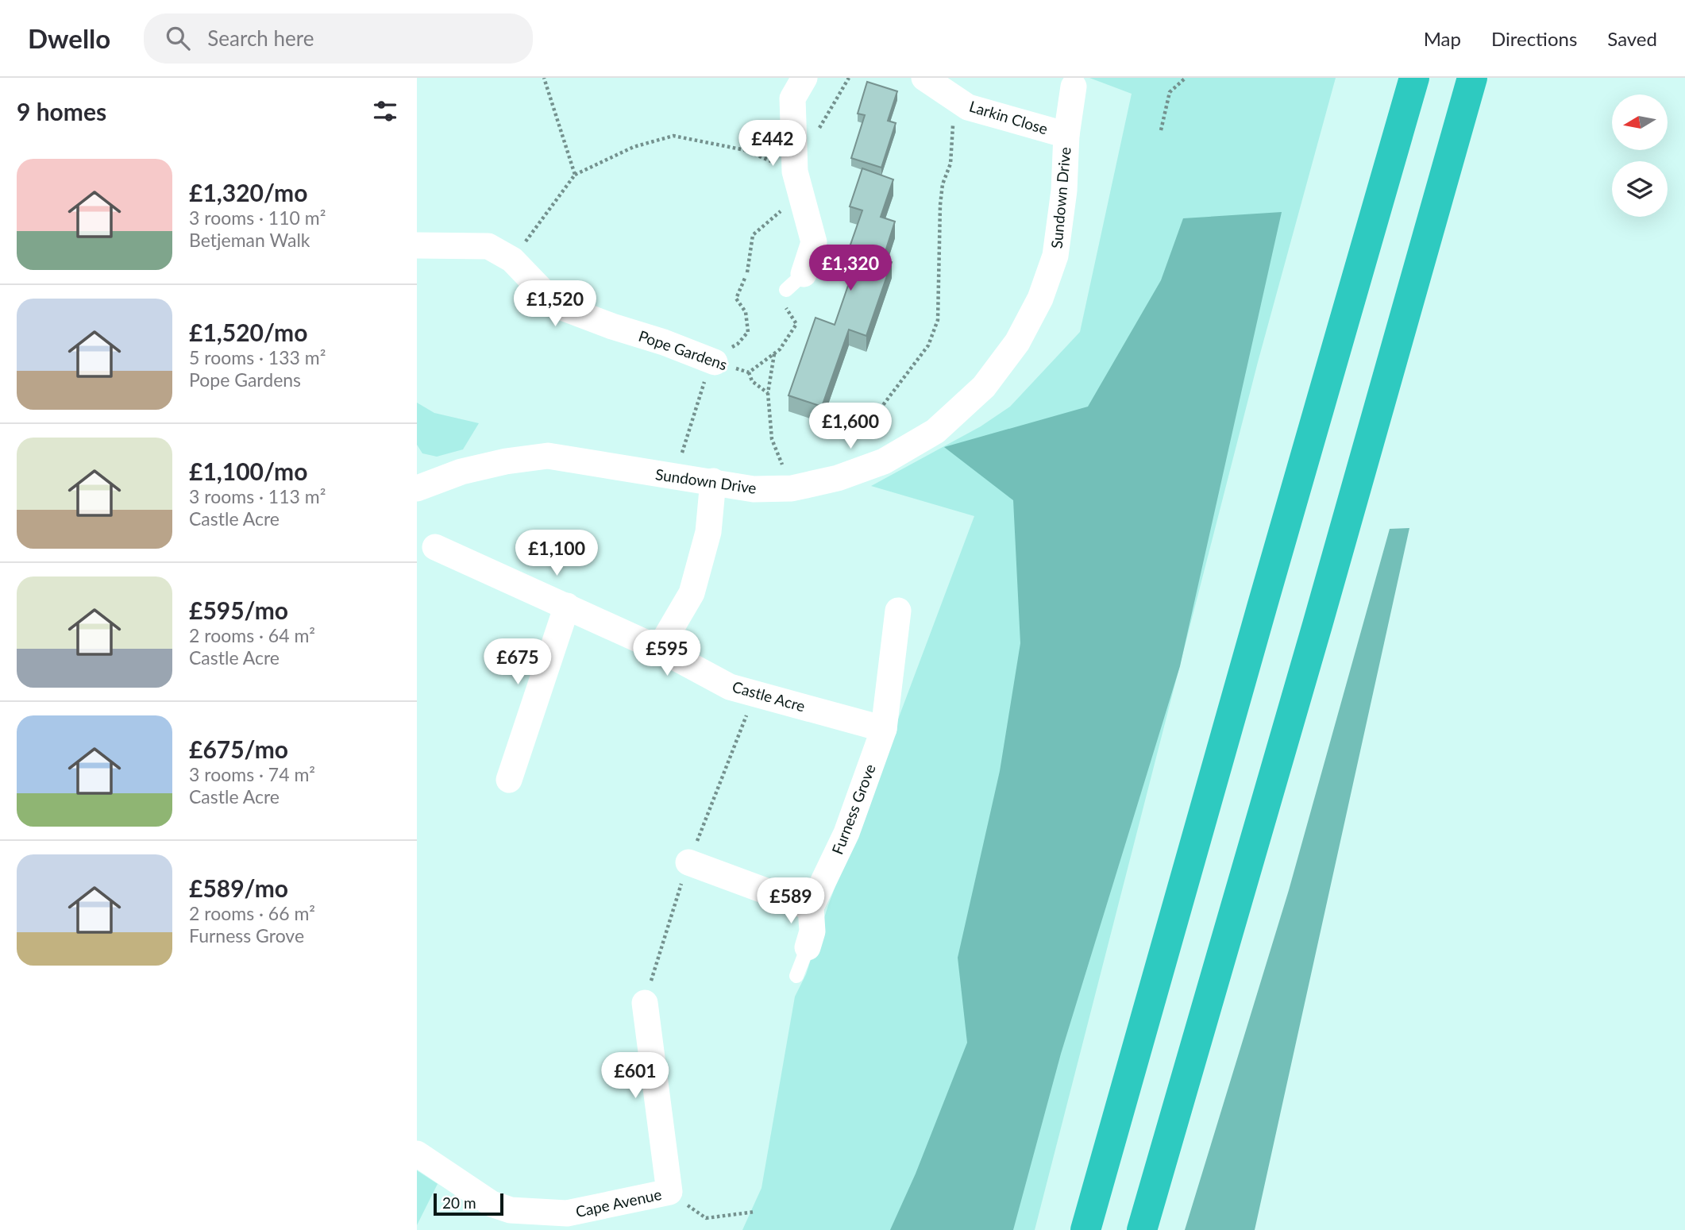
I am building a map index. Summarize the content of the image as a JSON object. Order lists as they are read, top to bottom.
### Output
{
  "streets": {
    "street": [
      "Larkin Close",
      "Sundown Drive",
      "Pope Gardens",
      "Castle Acre",
      "Furness Grove",
      "Cape Avenue"
    ]
  },
  "crossings": [
    ["Larkin Close", "Sundown Drive"],
    ["Castle Acre", "Furness Grove"]
  ],
  "scale_bar": "20 m",
  "north": "left",
  "page": {
    "header": "Dwello",
    "search": "Search here",
    "nav": ["Map", "Directions", "Saved"],
    "heading": "9 homes",
    "price": [
      "£442",
      "£1,320",
      "£1,520",
      "£1,600",
      "£1,100",
      "£595",
      "£675",
      "£589",
      "£601"
    ],
    "list": [
      {
        "name": "£1,320/mo",
        "note": "3 rooms · 110 m² · Betjeman Walk"
      },
      {
        "name": "£1,520/mo",
        "note": "5 rooms · 133 m² · Pope Gardens"
      },
      {
        "name": "£1,100/mo",
        "note": "3 rooms · 113 m² · Castle Acre"
      },
      {
        "name": "£595/mo",
        "note": "2 rooms · 64 m² · Castle Acre"
      },
      {
        "name": "£675/mo",
        "note": "3 rooms · 74 m² · Castle Acre"
      },
      {
        "name": "£589/mo",
        "note": "2 rooms · 66 m² · Furness Grove"
      }
    ],
    "scale": "20 m"
  }
}
